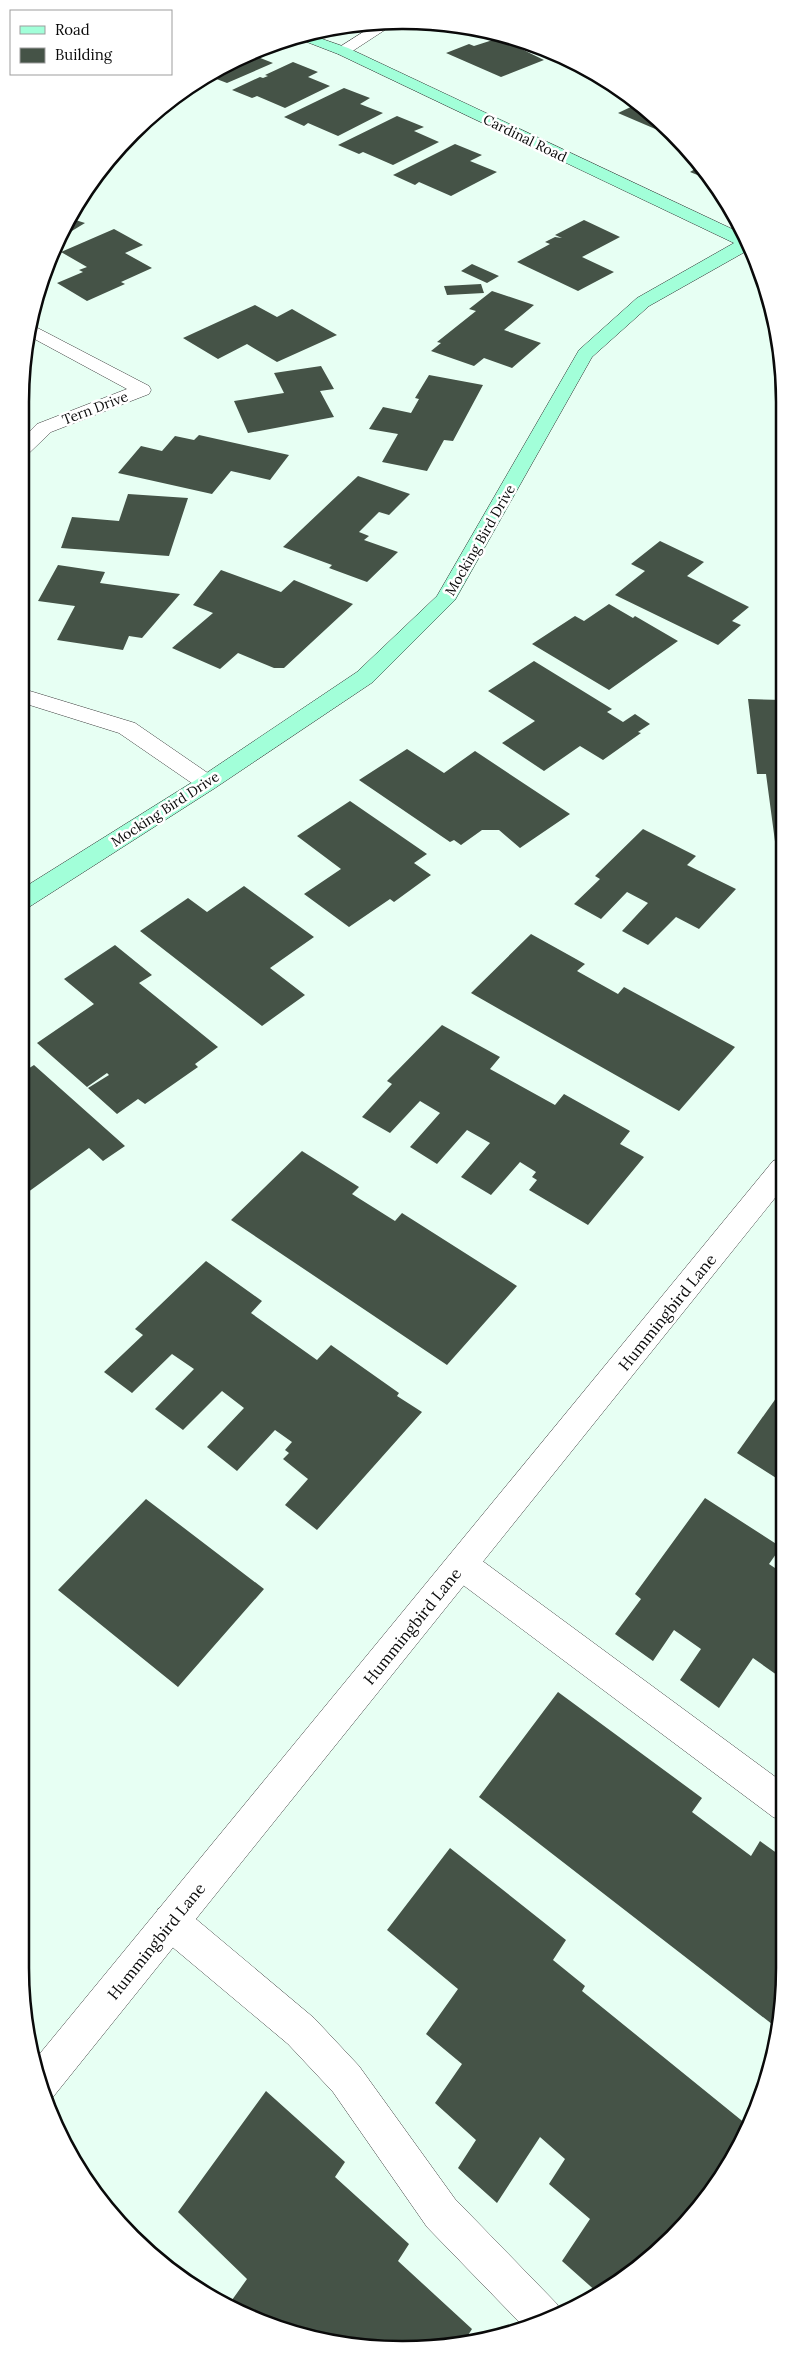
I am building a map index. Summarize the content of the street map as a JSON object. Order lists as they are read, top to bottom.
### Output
{
  "streets": {
    "street": [
      "Cardinal Road",
      "Tern Drive",
      "Mocking Bird Drive",
      "Hummingbird Lane"
    ]
  },
  "legend": ["Road", "Building"]
}
